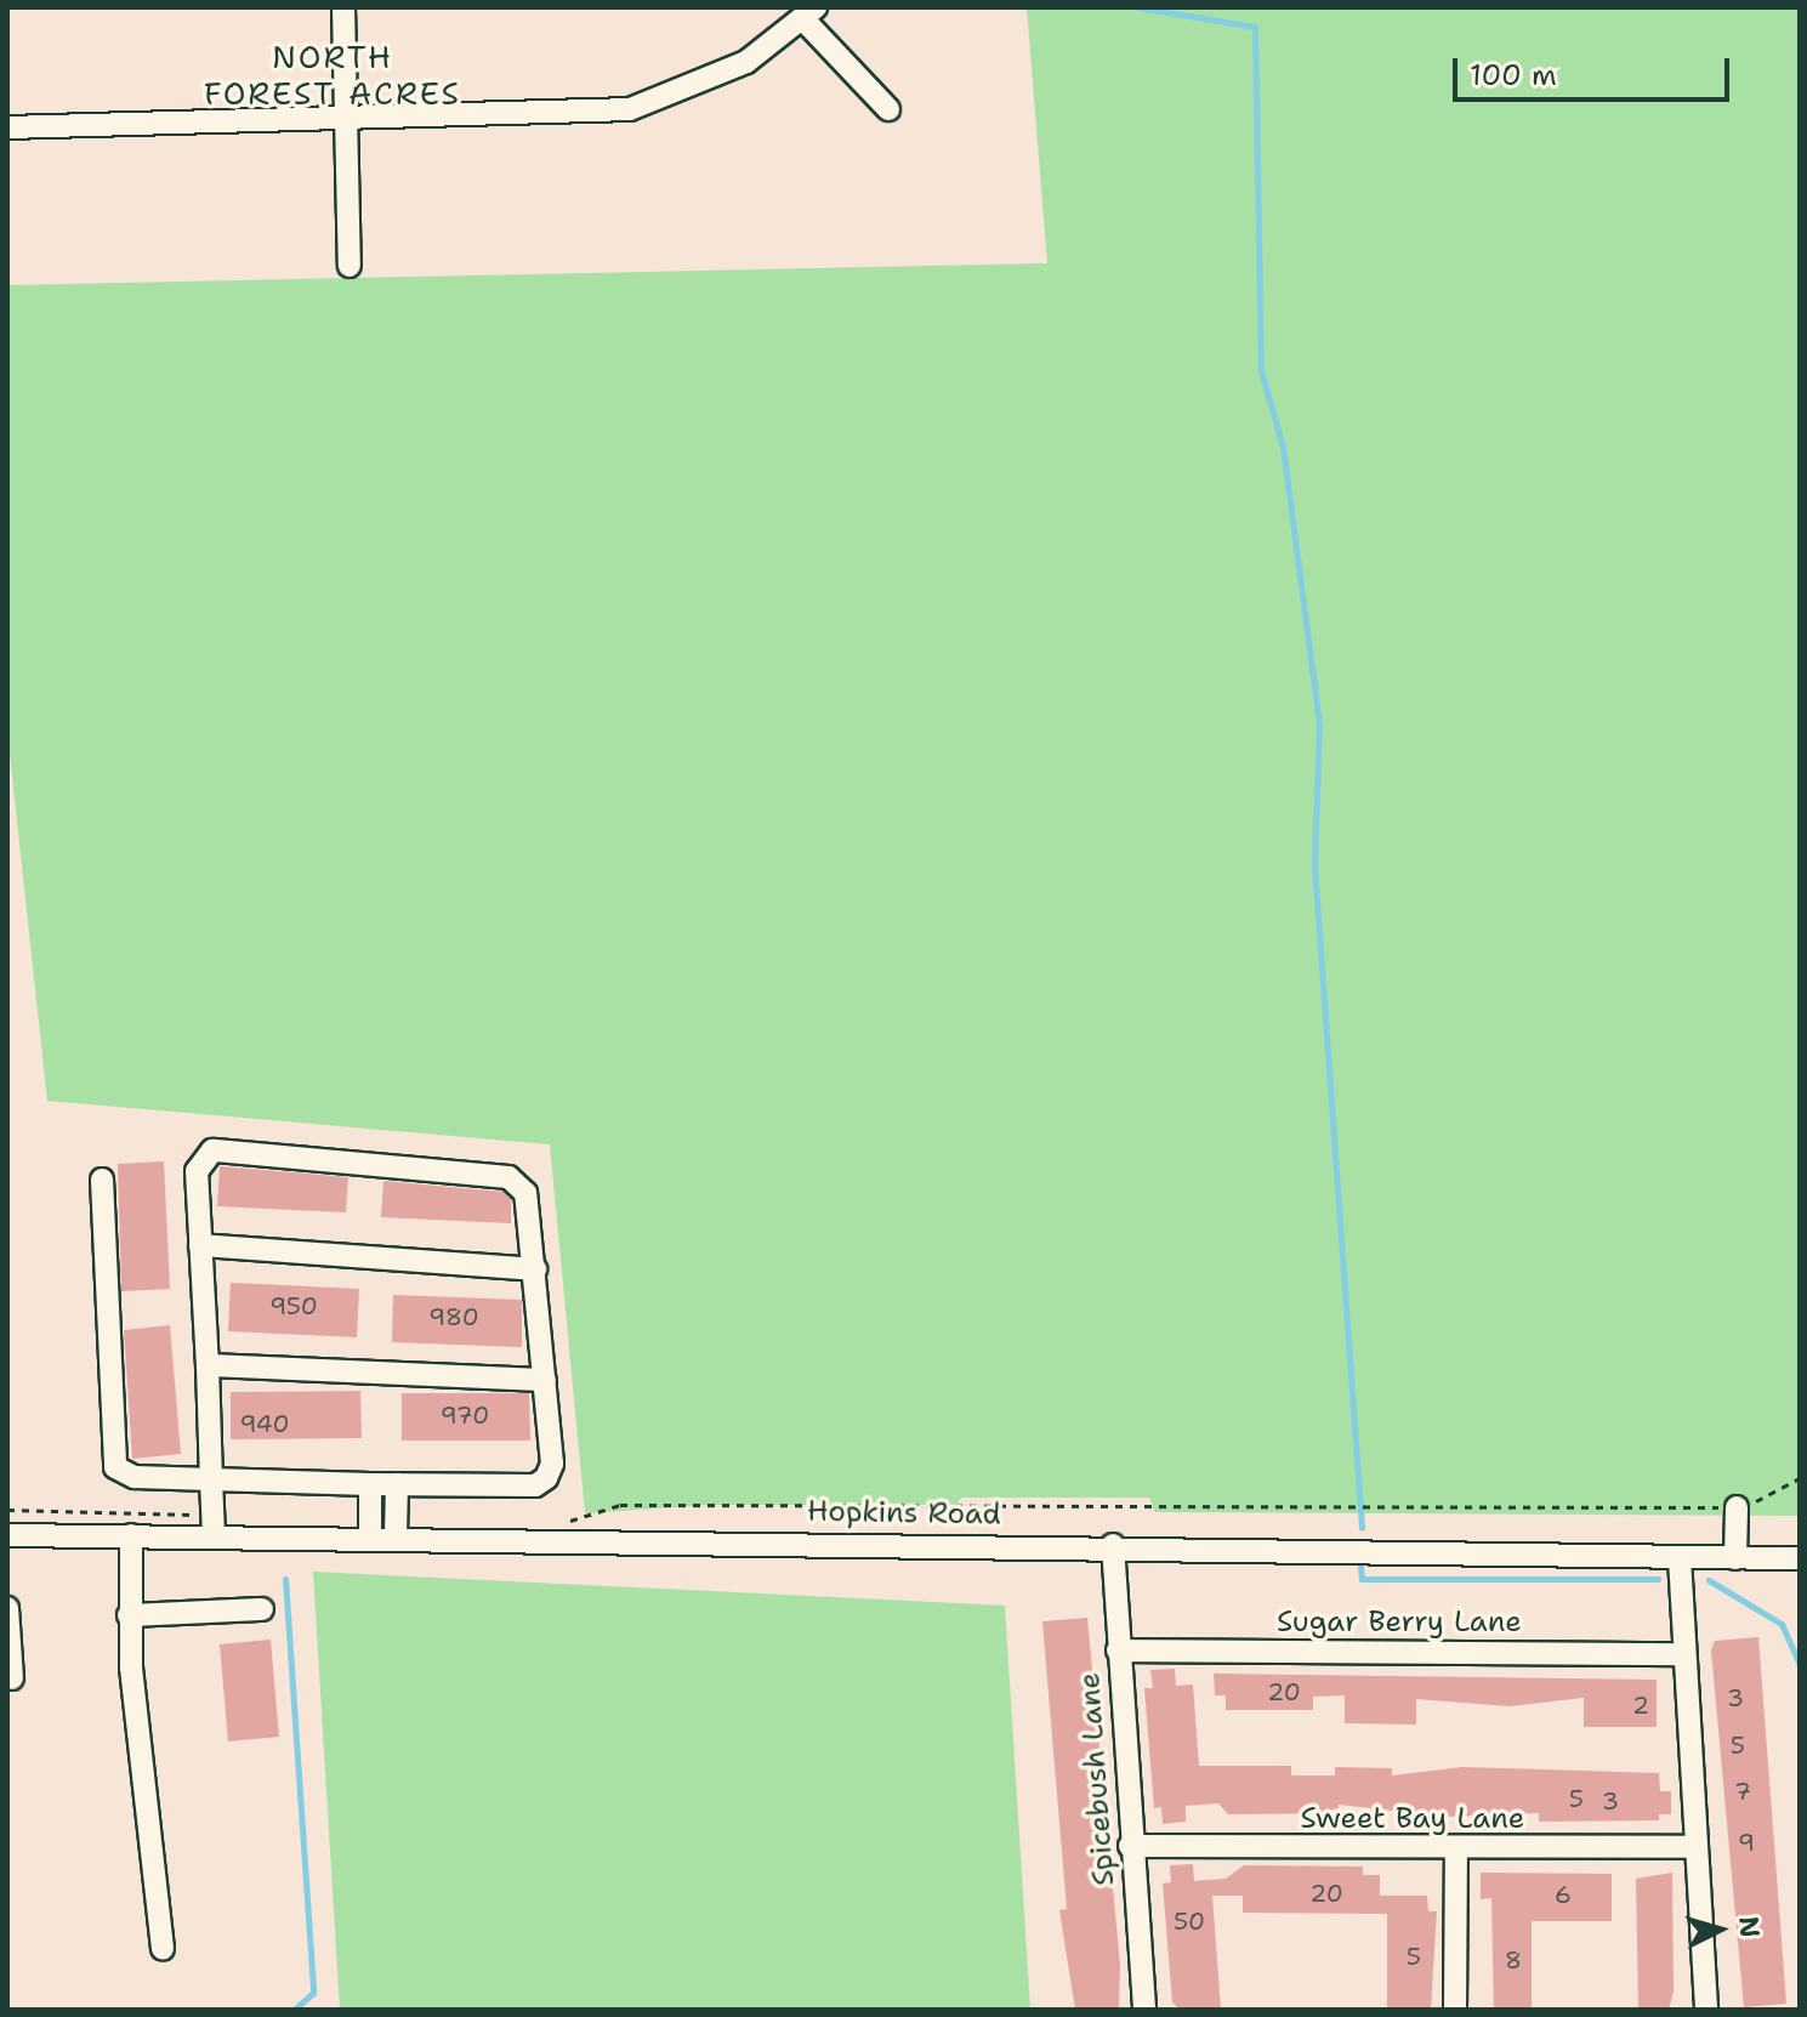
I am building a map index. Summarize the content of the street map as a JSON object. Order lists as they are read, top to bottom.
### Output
{
  "streets": {
    "street": [
      "Hopkins Road",
      "Sugar Berry Lane",
      "Spicebush Lane",
      "Sweet Bay Lane"
    ]
  },
  "crossings": [
    ["Hopkins Road", "Spicebush Lane"],
    ["Sugar Berry Lane", "Spicebush Lane"],
    ["Spicebush Lane", "Sweet Bay Lane"]
  ],
  "districts": ["NORTH FOREST ACRES"],
  "house_numbers": [
    "950",
    "980",
    "970",
    "940",
    "20",
    "3",
    "2",
    "5",
    "7",
    "5",
    "3",
    "9",
    "20",
    "6",
    "50",
    "5",
    "8"
  ],
  "scale_bar": "100 m",
  "north": "right"
}
